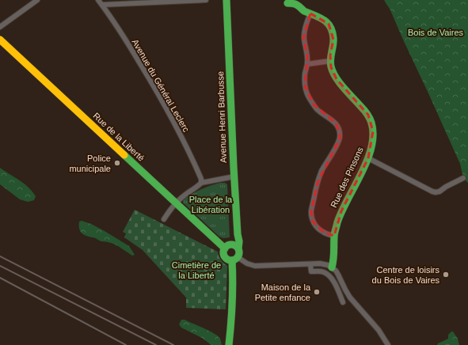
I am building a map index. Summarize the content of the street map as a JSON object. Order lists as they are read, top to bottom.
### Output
{
  "streets": {
    "street": [
      "Avenue du Général Leclerc",
      "Avenue Henri Barbusse",
      "Rue de la Liberté",
      "Rue des Pinsons"
    ]
  },
  "crossings": [
    ["Avenue Henri Barbusse", "Rue de la Liberté"]
  ],
  "parks": ["Bois de Vaires", "Place de la Libération", "Cimetière de la Liberté"],
  "places": ["Police municipale", "Centre de loisirs du Bois de Vaires", "Maison de la Petite enfance"]
}
